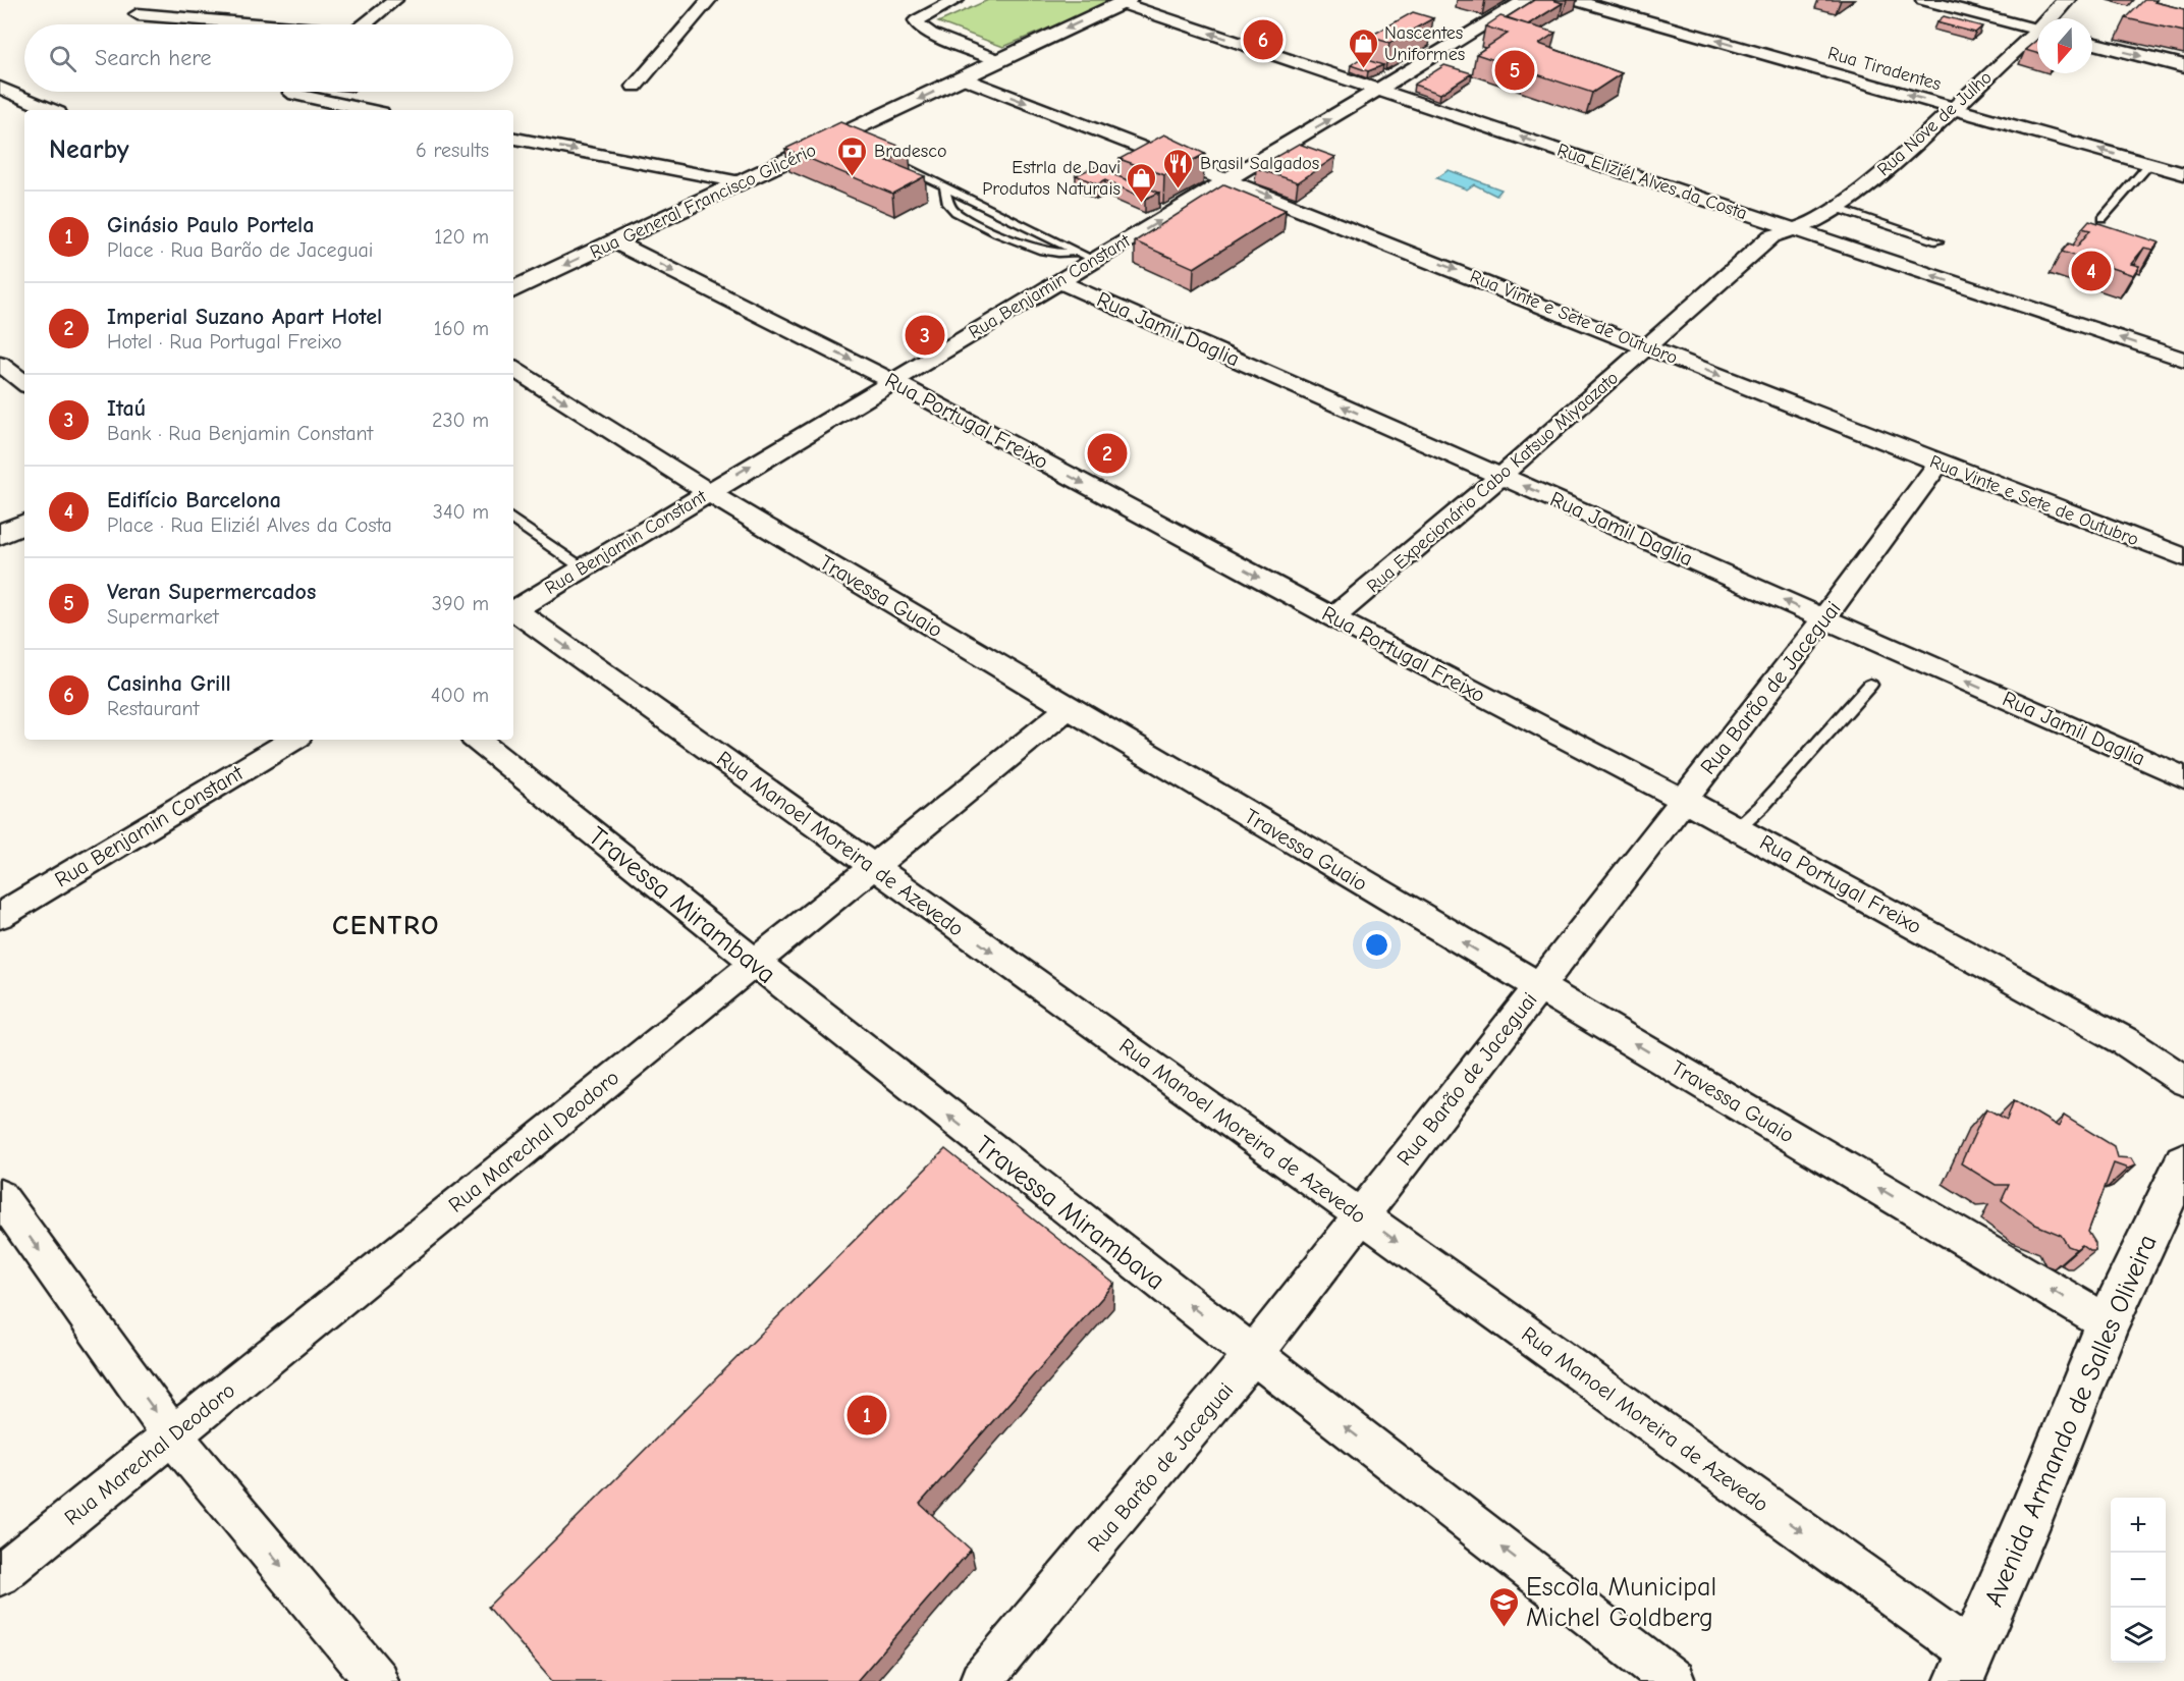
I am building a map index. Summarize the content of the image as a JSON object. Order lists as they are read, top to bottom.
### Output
{
  "streets": {
    "main road": ["Rua Nove de Julho", "Rua General Francisco Glicério", "Avenida Armando de Salles Oliveira"],
    "street": [
      "Rua Tiradentes",
      "Rua Eliziél Alves da Costa",
      "Rua Benjamin Constant",
      "Rua Vinte e Sete de Outubro",
      "Rua Jamil Daglia",
      "Rua Portugal Freixo",
      "Rua Expecionário Cabo Katsuo Miyaazato",
      "Travessa Guaio",
      "Rua Barão de Jaceguai",
      "Rua Manoel Moreira de Azevedo",
      "Travessa Mirambava",
      "Rua Marechal Deodoro"
    ]
  },
  "crossings": [
    ["Rua Tiradentes", "Rua Nove de Julho"],
    ["Rua Nove de Julho", "Rua Eliziél Alves da Costa"],
    ["Rua Nove de Julho", "Rua Expecionário Cabo Katsuo Miyaazato"],
    ["Rua Eliziél Alves da Costa", "Rua General Francisco Glicério"],
    ["Rua Eliziél Alves da Costa", "Rua Benjamin Constant"],
    ["Rua Eliziél Alves da Costa", "Rua Expecionário Cabo Katsuo Miyaazato"],
    ["Rua General Francisco Glicério", "Rua Vinte e Sete de Outubro"],
    ["Rua General Francisco Glicério", "Rua Portugal Freixo"],
    ["Rua Benjamin Constant", "Rua Vinte e Sete de Outubro"],
    ["Rua Benjamin Constant", "Rua Jamil Daglia"],
    ["Rua Benjamin Constant", "Rua Portugal Freixo"],
    ["Rua Benjamin Constant", "Travessa Guaio"],
    ["Rua Vinte e Sete de Outubro", "Rua Expecionário Cabo Katsuo Miyaazato"],
    ["Rua Vinte e Sete de Outubro", "Rua Barão de Jaceguai"],
    ["Rua Jamil Daglia", "Rua Expecionário Cabo Katsuo Miyaazato"],
    ["Rua Jamil Daglia", "Rua Barão de Jaceguai"],
    ["Rua Portugal Freixo", "Rua Expecionário Cabo Katsuo Miyaazato"],
    ["Rua Portugal Freixo", "Rua Barão de Jaceguai"],
    ["Travessa Guaio", "Rua Barão de Jaceguai"],
    ["Travessa Guaio", "Rua Marechal Deodoro"],
    ["Travessa Guaio", "Avenida Armando de Salles Oliveira"],
    ["Rua Barão de Jaceguai", "Rua Manoel Moreira de Azevedo"],
    ["Rua Barão de Jaceguai", "Travessa Mirambava"],
    ["Rua Manoel Moreira de Azevedo", "Rua Marechal Deodoro"],
    ["Rua Manoel Moreira de Azevedo", "Avenida Armando de Salles Oliveira"],
    ["Travessa Mirambava", "Rua Marechal Deodoro"]
  ],
  "one_way": [
    "Rua Tiradentes",
    "Rua Eliziél Alves da Costa",
    "Rua General Francisco Glicério",
    "Rua Benjamin Constant",
    "Rua Vinte e Sete de Outubro",
    "Rua Jamil Daglia",
    "Rua Portugal Freixo",
    "Rua Manoel Moreira de Azevedo",
    "Travessa Mirambava"
  ],
  "districts": ["CENTRO"],
  "places": {
    "shop": ["Nascentes Uniformes", "Estrla de Davi Produtos Naturais"],
    "bank": ["Bradesco"],
    "restaurant": ["Brasil Salgados"],
    "school or university": ["Escola Municipal Michel Goldberg"]
  },
  "north": "bottom",
  "page": {
    "pins": [
      "6",
      "5",
      "4",
      "3",
      "2",
      "1"
    ],
    "search": "Search here",
    "heading": ["Nearby", "6 results"],
    "list": [
      {
        "mark": "1",
        "name": "Ginásio Paulo Portela",
        "note": "Place · Rua Barão de Jaceguai",
        "value": "120 m"
      },
      {
        "mark": "2",
        "name": "Imperial Suzano Apart Hotel",
        "note": "Hotel · Rua Portugal Freixo",
        "value": "160 m"
      },
      {
        "mark": "3",
        "name": "Itaú",
        "note": "Bank · Rua Benjamin Constant",
        "value": "230 m"
      },
      {
        "mark": "4",
        "name": "Edifício Barcelona",
        "note": "Place · Rua Eliziél Alves da Costa",
        "value": "340 m"
      },
      {
        "mark": "5",
        "name": "Veran Supermercados",
        "note": "Supermarket",
        "value": "390 m"
      },
      {
        "mark": "6",
        "name": "Casinha Grill",
        "note": "Restaurant",
        "value": "400 m"
      }
    ],
    "map_buttons": ["+", "−"]
  }
}
